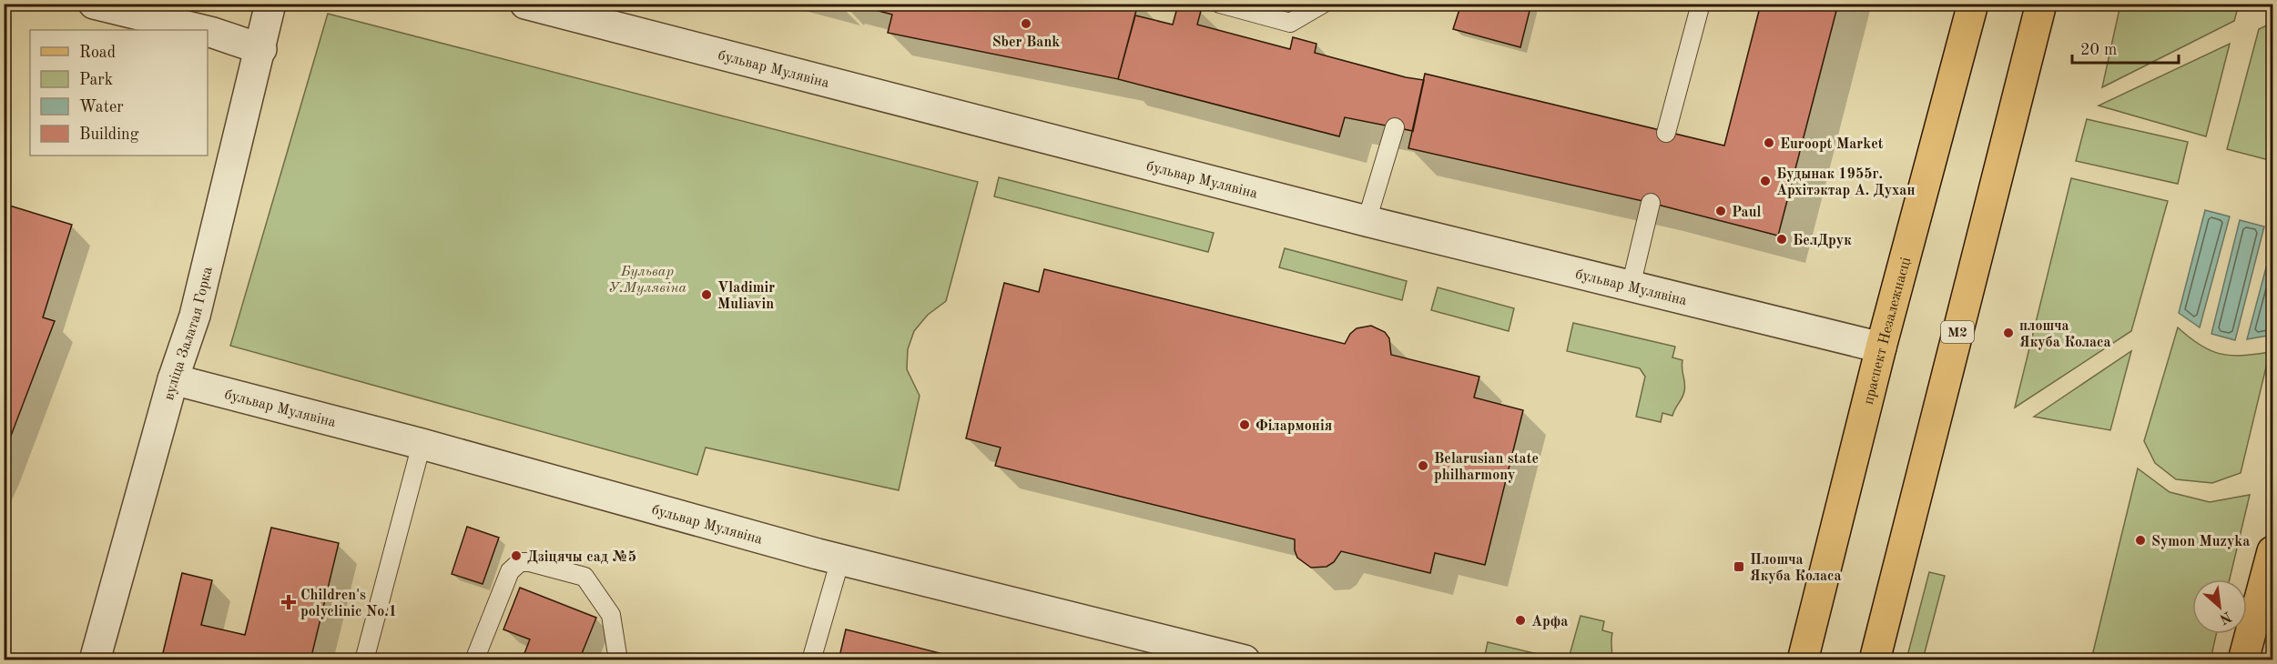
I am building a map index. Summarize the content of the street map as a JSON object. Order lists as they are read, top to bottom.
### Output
{
  "streets": {
    "main road": ["праспект Незалежнасці", "М2"],
    "street": ["бульвар Мулявіна", "вуліца Залатая Горка"]
  },
  "crossings": [
    ["бульвар Мулявіна", "праспект Незалежнасці"],
    ["бульвар Мулявіна", "вуліца Залатая Горка"]
  ],
  "parks": ["Бульвар У.Мулявіна"],
  "places": {
    "other": [
      "Sber Bank",
      "Euroopt Market",
      "Будынак 1955г. Архітэктар А. Духан",
      "Paul",
      "БелДрук",
      "Vladimir Muliavin",
      "плошча Якуба Коласа",
      "Філармонія",
      "Belarusian state philharmony",
      "Symon Muzyka",
      "Дзіцячы сад №5",
      "Арфа"
    ],
    "transit": ["Плошча Якуба Коласа"],
    "health": ["Children's polyclinic No.1"]
  },
  "legend": [
    "Road",
    "Park",
    "Water",
    "Building"
  ],
  "scale_bar": "20 m",
  "north": "bottom right"
}
